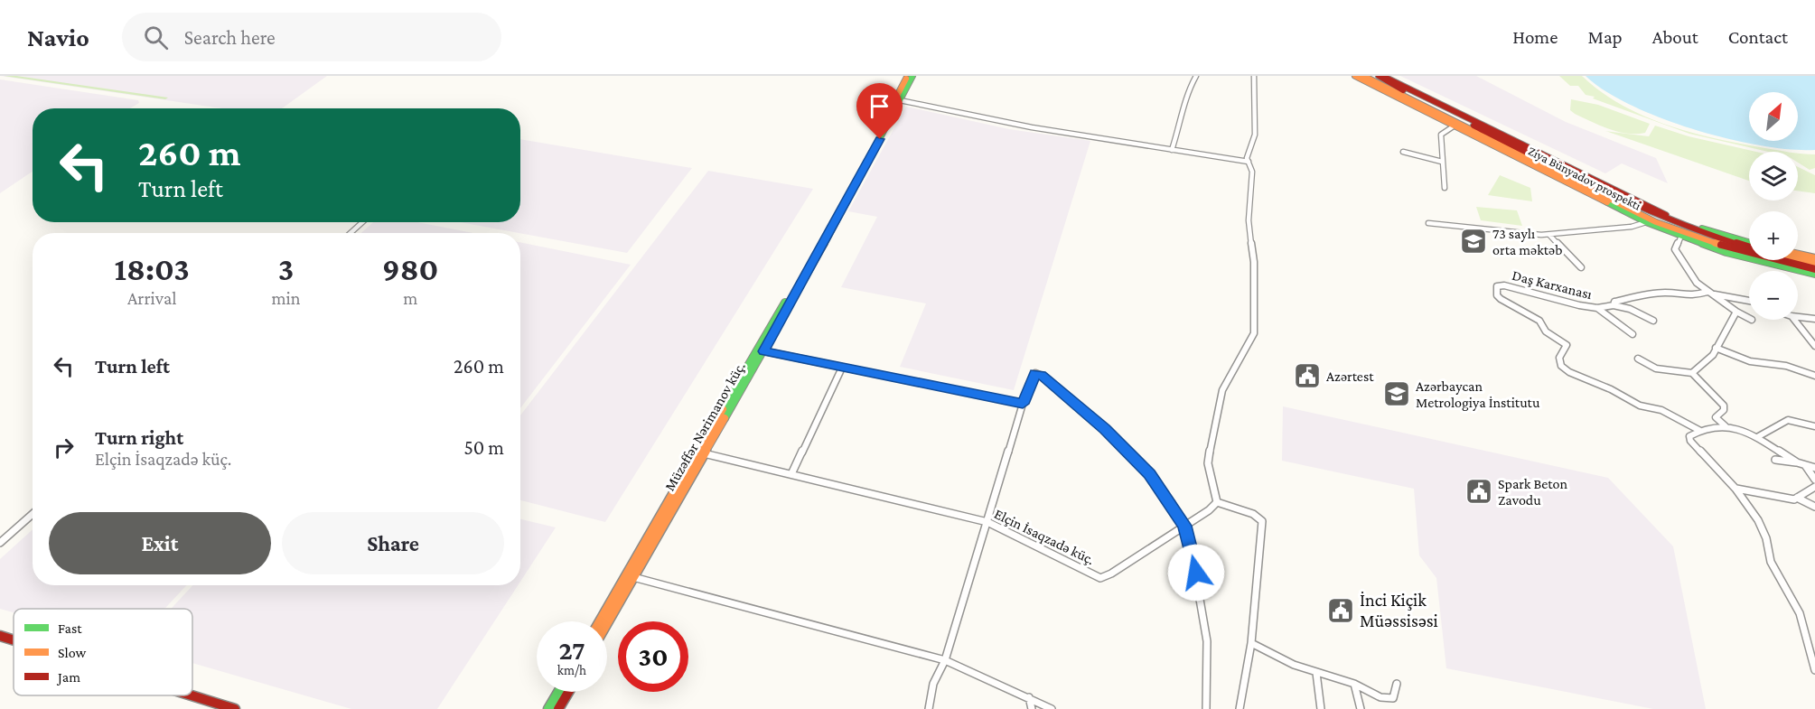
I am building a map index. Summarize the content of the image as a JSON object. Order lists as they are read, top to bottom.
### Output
{
  "streets": {
    "main road": ["Ziya Bünyadov prospekti", "Müzəffər Nərimanov küç."],
    "street": ["Daş Karxanası", "Elçin İsaqzadə küç."]
  },
  "crossings": [
    ["Müzəffər Nərimanov küç.", "Elçin İsaqzadə küç."]
  ],
  "places": {
    "school or university": ["73 saylı orta məktəb", "Azərbaycan Metrologiya İnstitutu"],
    "public building": ["Azərtest", "Spark Beton Zavodu", "İnci Kiçik Müəssisəsi"]
  },
  "legend": ["Fast", "Slow", "Jam"],
  "north": "top right",
  "page": {
    "header": "Navio",
    "search": "Search here",
    "nav": [
      "Home",
      "Map",
      "About",
      "Contact"
    ],
    "map_buttons": ["+", "−"],
    "turn": ["260 m", "Turn left"],
    "eta": [
      "18:03",
      "Arrival",
      "3",
      "min",
      "980",
      "m"
    ],
    "list": [
      {
        "name": "Turn left",
        "value": "260 m"
      },
      {
        "name": "Turn right",
        "note": "Elçin İsaqzadə küç.",
        "value": "50 m"
      }
    ],
    "buttons": ["Exit", "Share"],
    "speed": "27 km/h",
    "limit": "30"
  }
}
